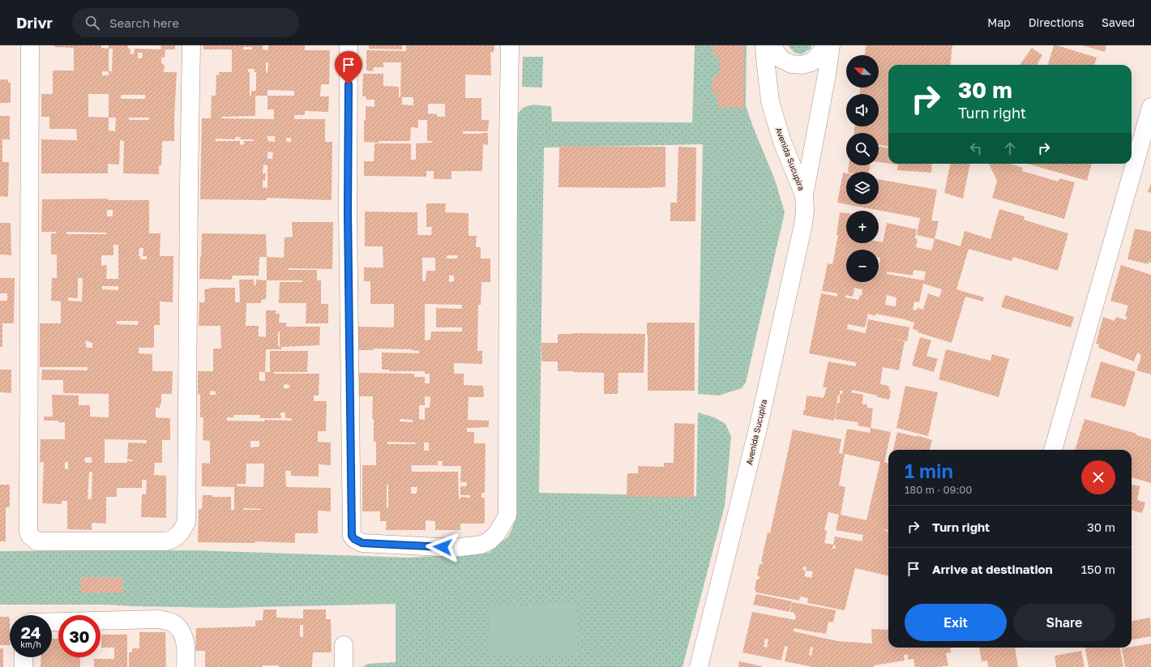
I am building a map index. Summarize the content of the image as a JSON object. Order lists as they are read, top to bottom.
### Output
{
  "streets": {
    "street": ["Avenida Sucupira"]
  },
  "north": "top left",
  "page": {
    "header": "Drivr",
    "search": "Search here",
    "nav": ["Map", "Directions", "Saved"],
    "map_buttons": ["+", "−"],
    "turn": ["30 m", "Turn right"],
    "heading": ["1 min", "180 m · 09:00"],
    "list": [
      {
        "name": "Turn right",
        "value": "30 m"
      },
      {
        "name": "Arrive at destination",
        "value": "150 m"
      }
    ],
    "buttons": ["Exit", "Share"],
    "speed": "24 km/h",
    "limit": "30"
  }
}
